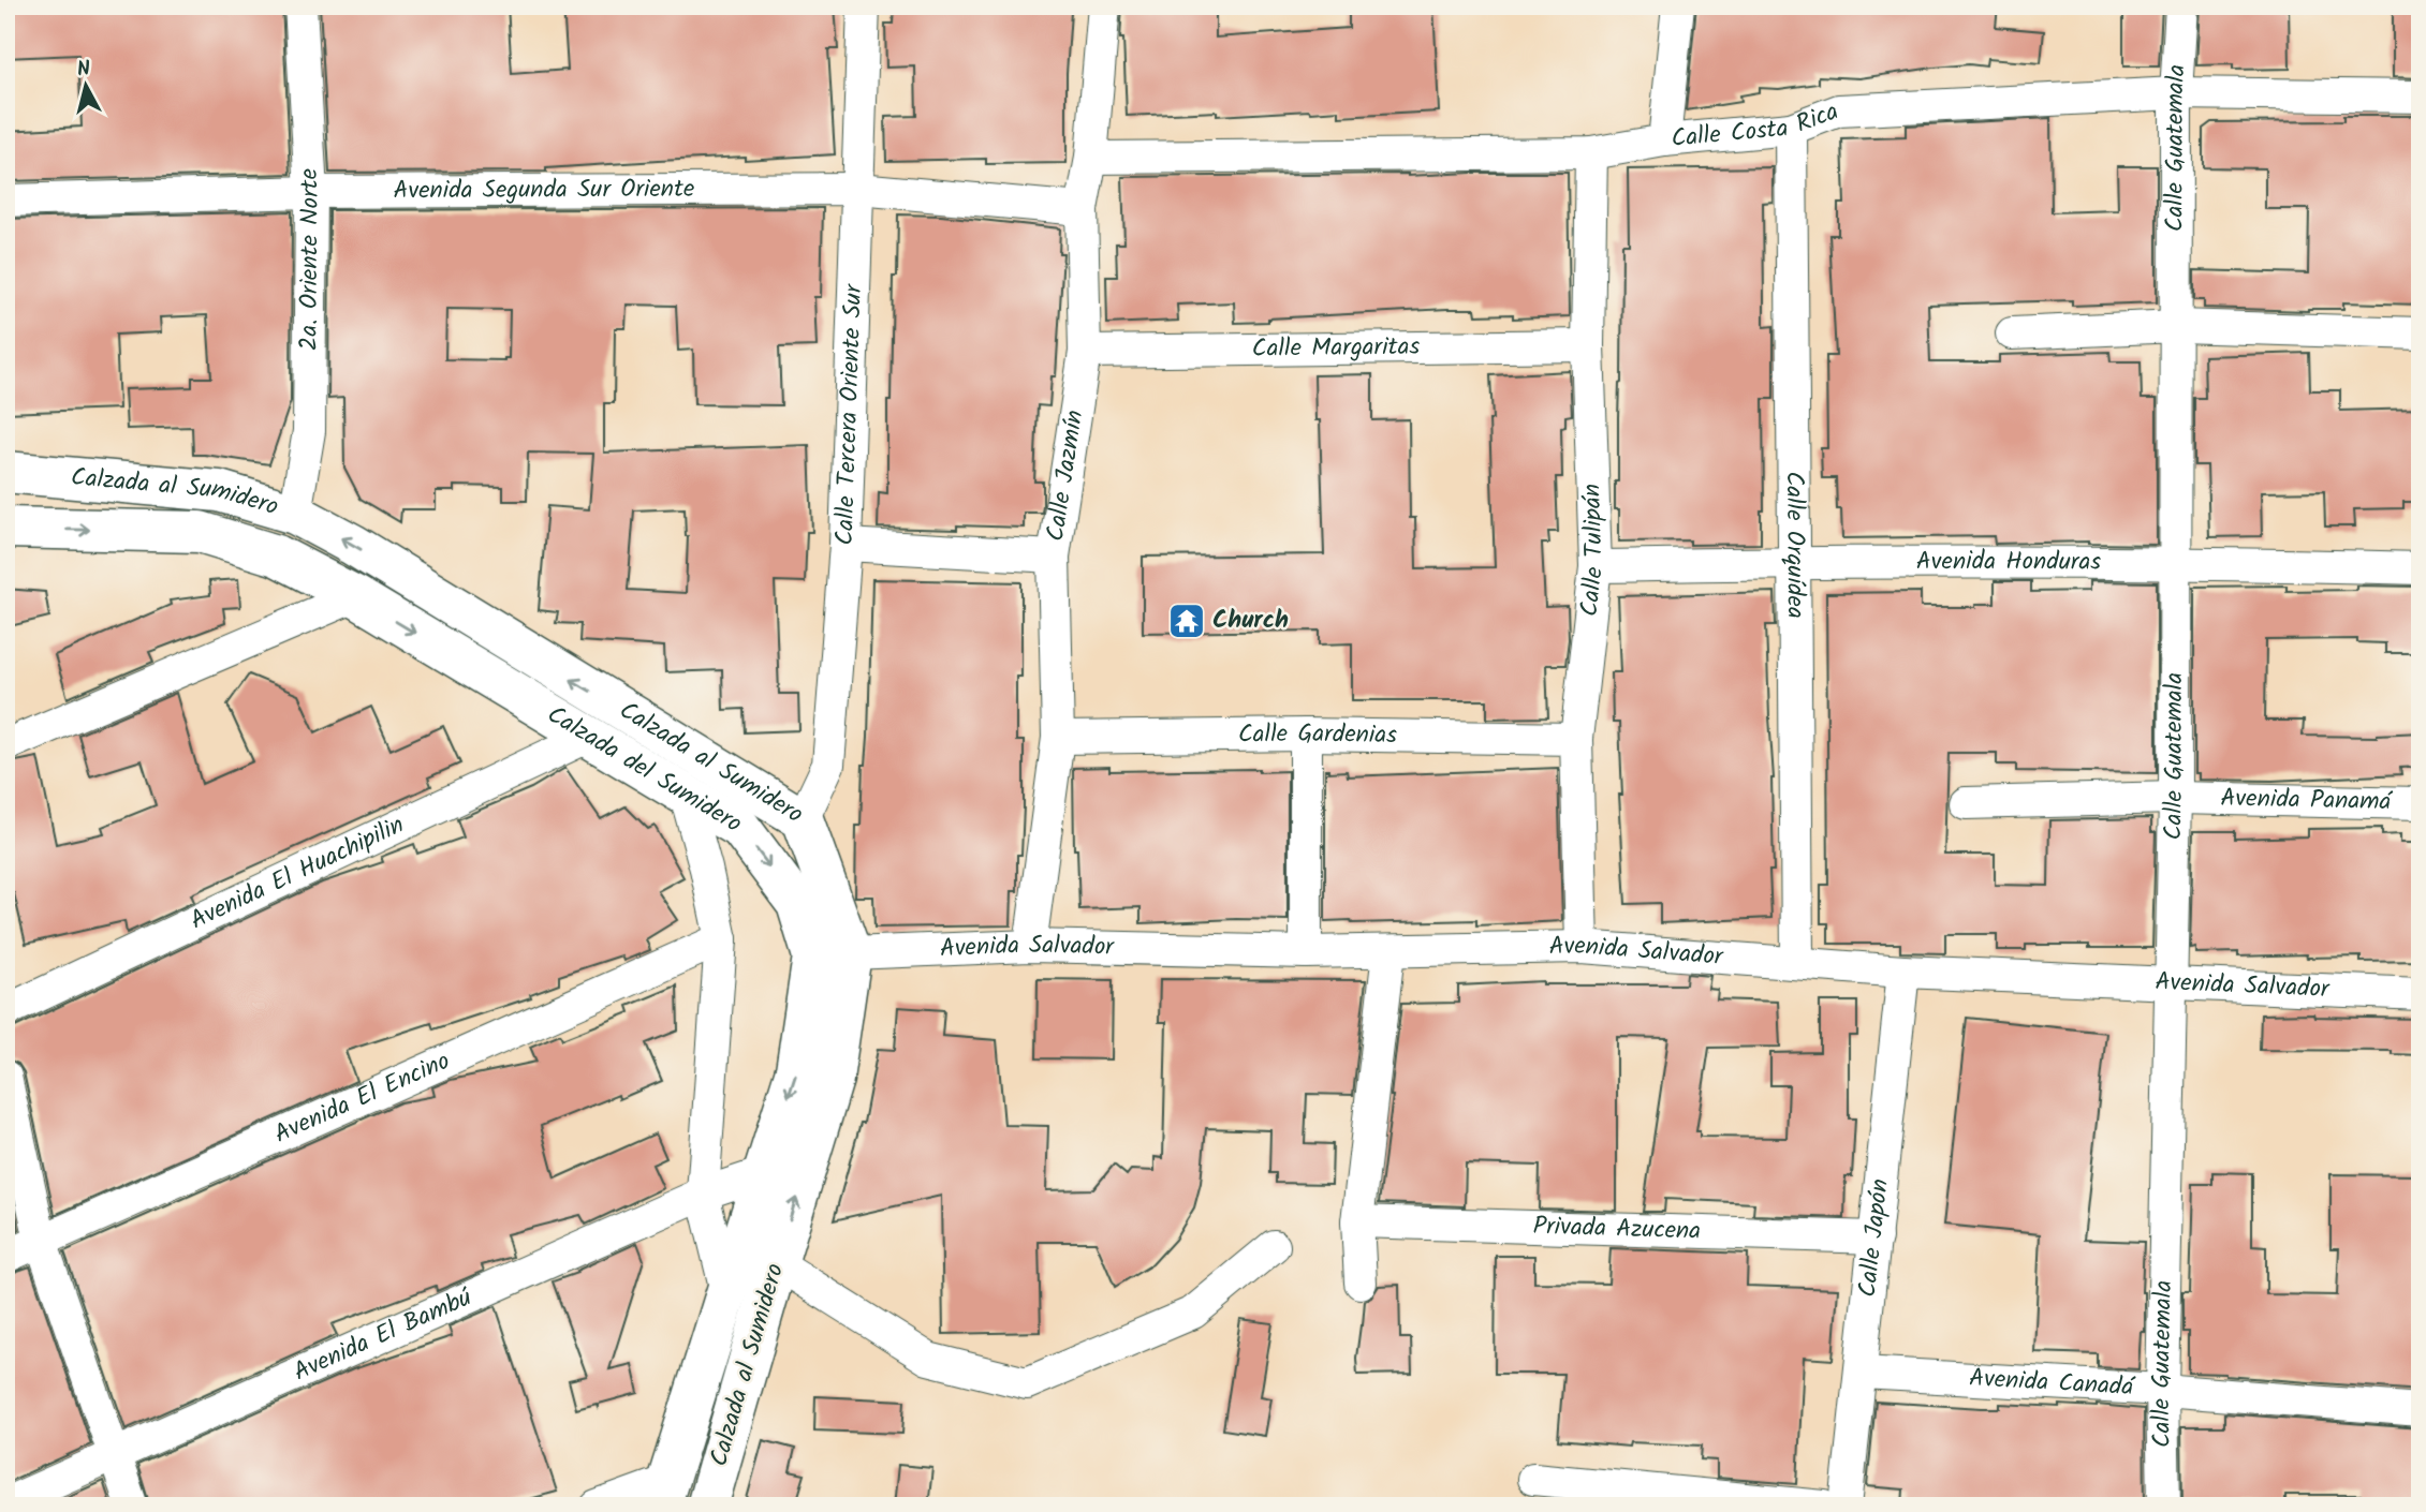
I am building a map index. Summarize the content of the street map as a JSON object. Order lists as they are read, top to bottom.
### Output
{
  "streets": {
    "main road": ["Calzada al Sumidero", "Calzada del Sumidero"],
    "street": [
      "Calle Costa Rica",
      "Calle Guatemala",
      "Avenida Segunda Sur Oriente",
      "2a. Oriente Norte",
      "Calle Margaritas",
      "Calle Tercera Oriente Sur",
      "Calle Jazmín",
      "Calle Orquídea",
      "Calle Tulipán",
      "Avenida Honduras",
      "Calle Gardenias",
      "Avenida Panamá",
      "Avenida El Huachipilin",
      "Avenida Salvador",
      "Avenida El Encino",
      "Privada Azucena",
      "Calle Japón",
      "Avenida El Bambú",
      "Avenida Canadá"
    ]
  },
  "crossings": [
    ["Calle Costa Rica", "Calle Guatemala"],
    ["Calle Costa Rica", "Calle Jazmín"],
    ["Calle Costa Rica", "Calle Orquídea"],
    ["Calle Costa Rica", "Calle Tulipán"],
    ["Calle Guatemala", "Avenida Honduras"],
    ["Calle Guatemala", "Avenida Panamá"],
    ["Calle Guatemala", "Avenida Salvador"],
    ["Calle Guatemala", "Avenida Canadá"],
    ["Avenida Segunda Sur Oriente", "2a. Oriente Norte"],
    ["Avenida Segunda Sur Oriente", "Calle Tercera Oriente Sur"],
    ["Avenida Segunda Sur Oriente", "Calle Jazmín"],
    ["2a. Oriente Norte", "Calzada al Sumidero"],
    ["Calle Margaritas", "Calle Jazmín"],
    ["Calle Margaritas", "Calle Tulipán"],
    ["Calle Tercera Oriente Sur", "Calzada al Sumidero"],
    ["Calle Jazmín", "Calle Gardenias"],
    ["Calle Jazmín", "Avenida Salvador"],
    ["Calzada al Sumidero", "Avenida Salvador"],
    ["Calle Orquídea", "Avenida Honduras"],
    ["Calle Orquídea", "Avenida Salvador"],
    ["Calle Tulipán", "Avenida Honduras"],
    ["Calle Tulipán", "Calle Gardenias"],
    ["Calle Tulipán", "Avenida Salvador"],
    ["Calzada del Sumidero", "Avenida El Huachipilin"],
    ["Calzada del Sumidero", "Avenida El Bambú"],
    ["Avenida Salvador", "Calle Japón"],
    ["Privada Azucena", "Calle Japón"],
    ["Calle Japón", "Avenida Canadá"]
  ],
  "one_way": ["Calzada al Sumidero", "Calzada del Sumidero"],
  "places": {
    "temple": ["Church"]
  },
  "north": "top"
}
